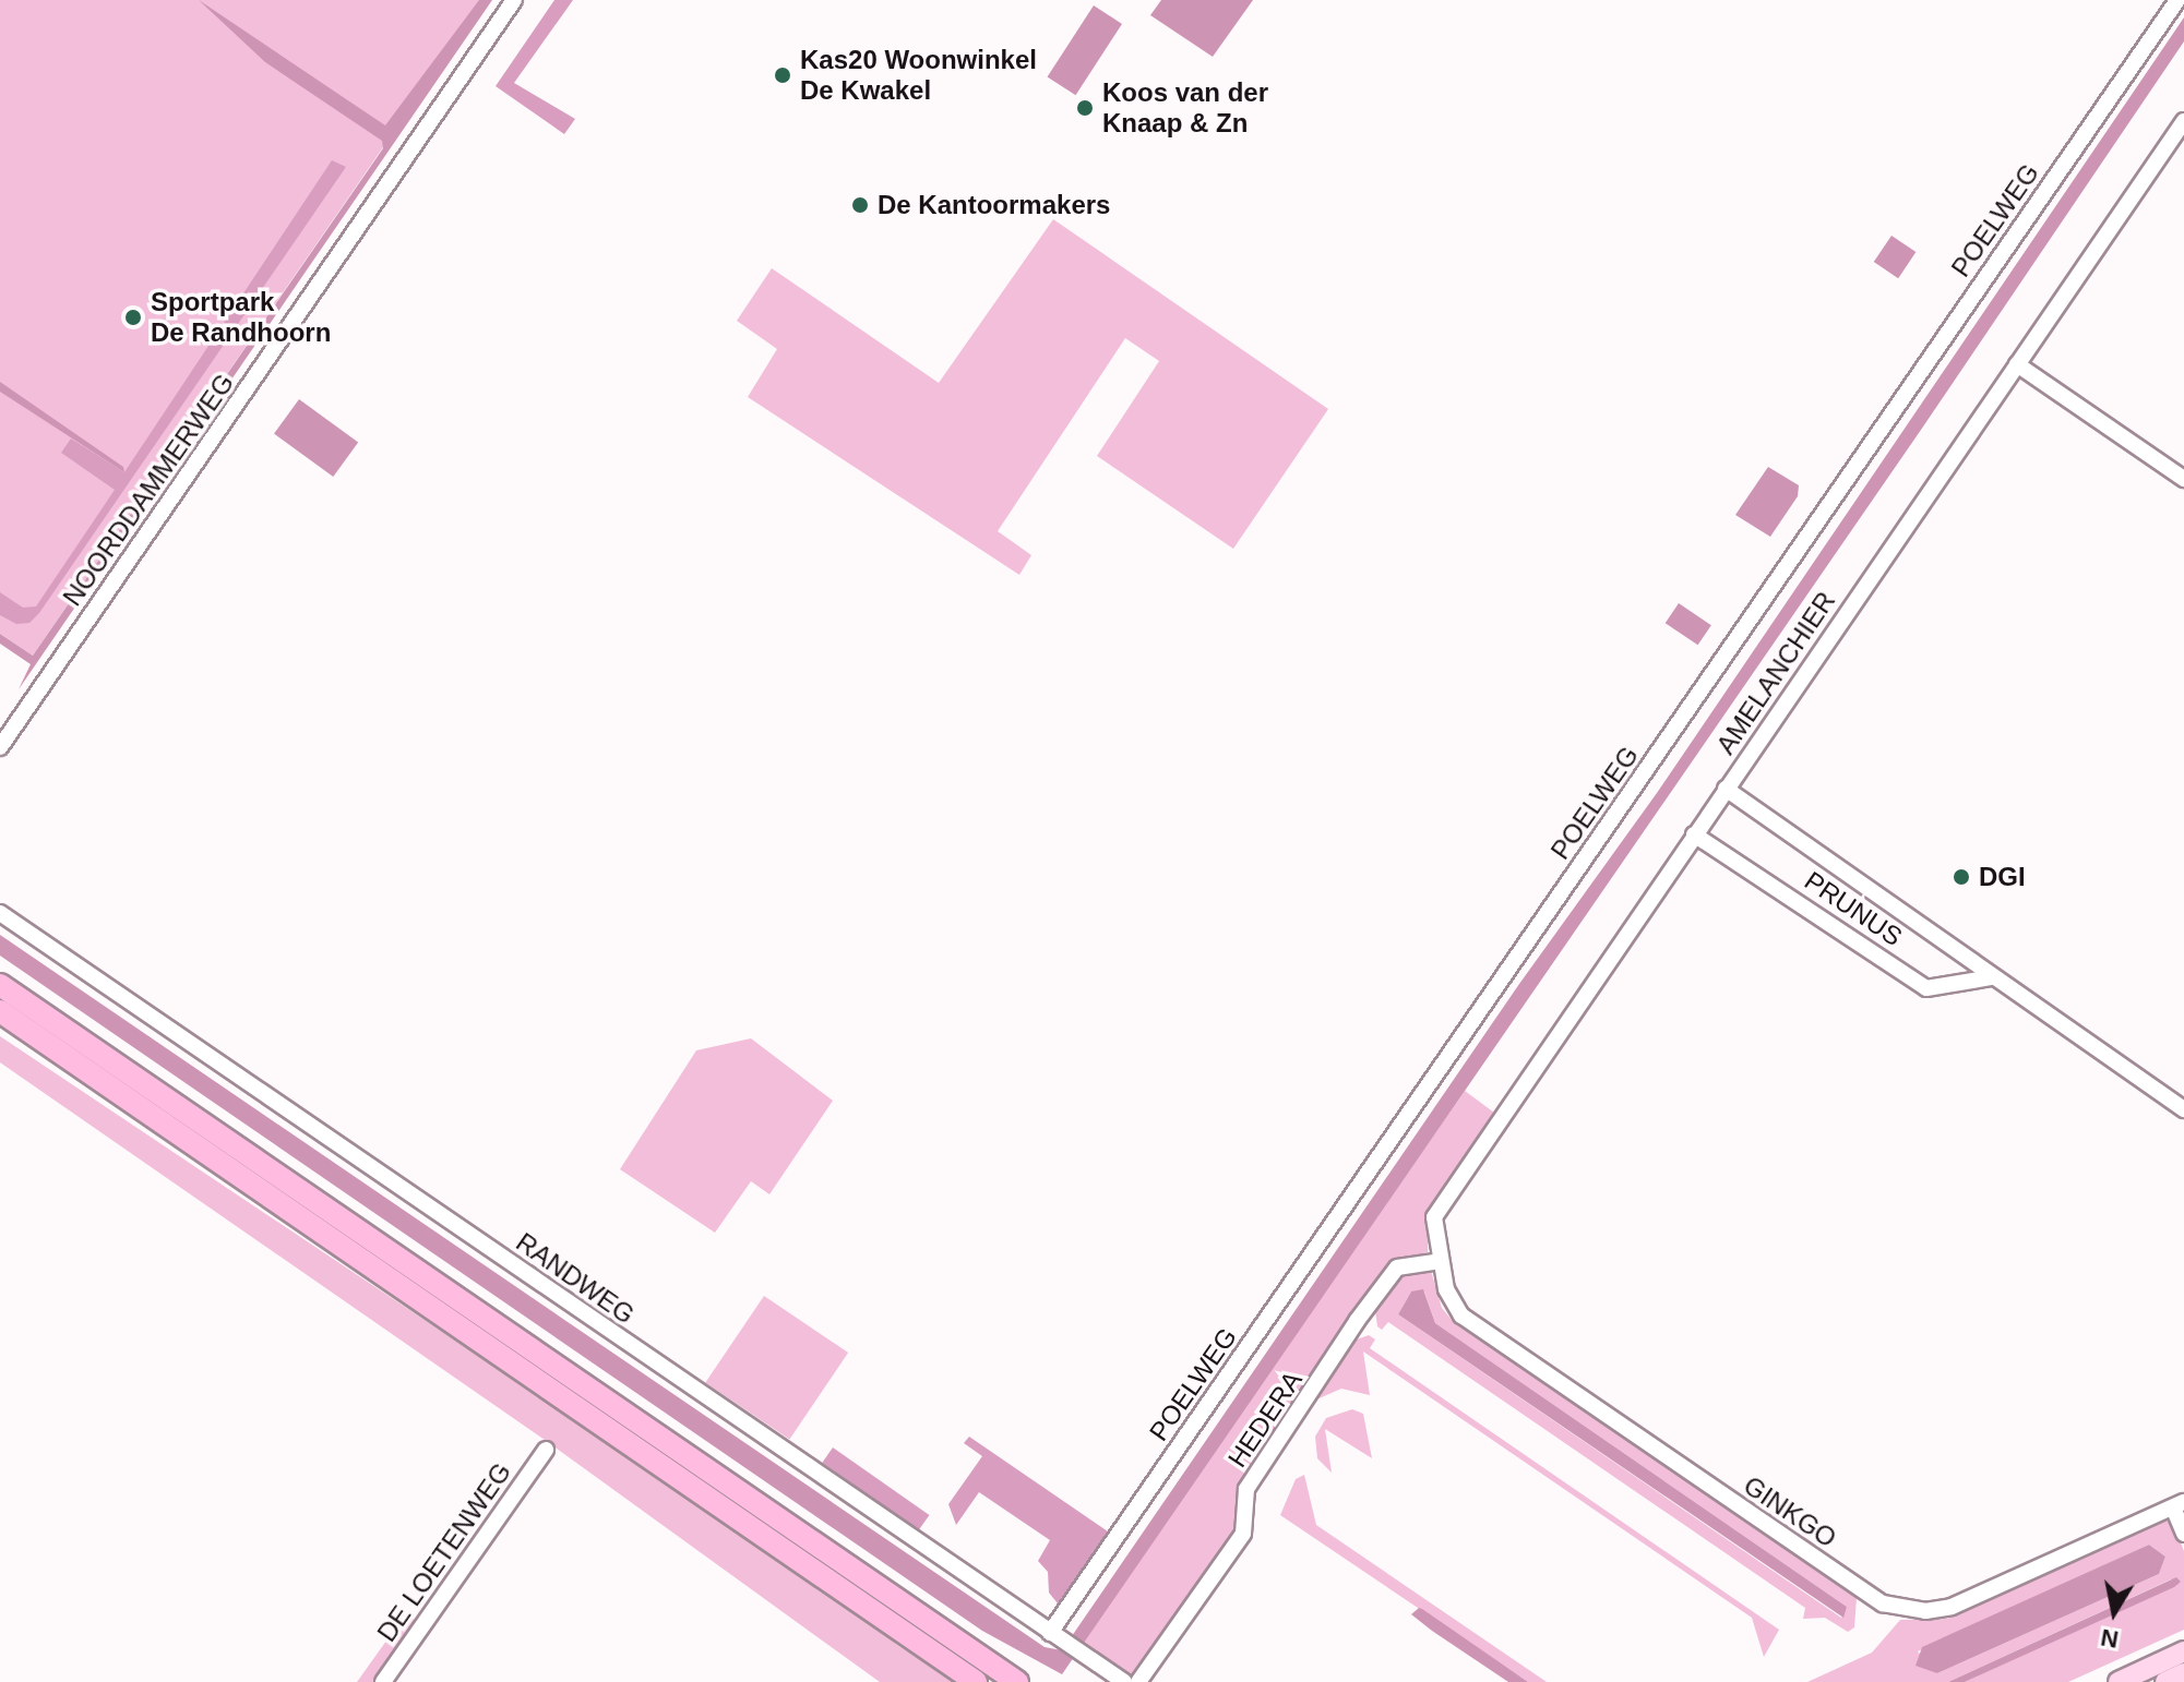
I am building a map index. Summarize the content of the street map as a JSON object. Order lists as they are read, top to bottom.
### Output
{
  "streets": {
    "street": [
      "POELWEG",
      "NOORDDAMMERWEG",
      "AMELANCHIER",
      "PRUNUS",
      "RANDWEG",
      "HEDERA",
      "GINKGO",
      "DE LOETENWEG"
    ]
  },
  "crossings": [
    ["POELWEG", "RANDWEG"],
    ["AMELANCHIER", "PRUNUS"],
    ["AMELANCHIER", "HEDERA"],
    ["AMELANCHIER", "GINKGO"],
    ["HEDERA", "GINKGO"]
  ],
  "places": [
    "Kas20 Woonwinkel De Kwakel",
    "Koos van der Knaap & Zn",
    "De Kantoormakers",
    "Sportpark De Randhoorn",
    "DGI"
  ],
  "north": "bottom"
}
